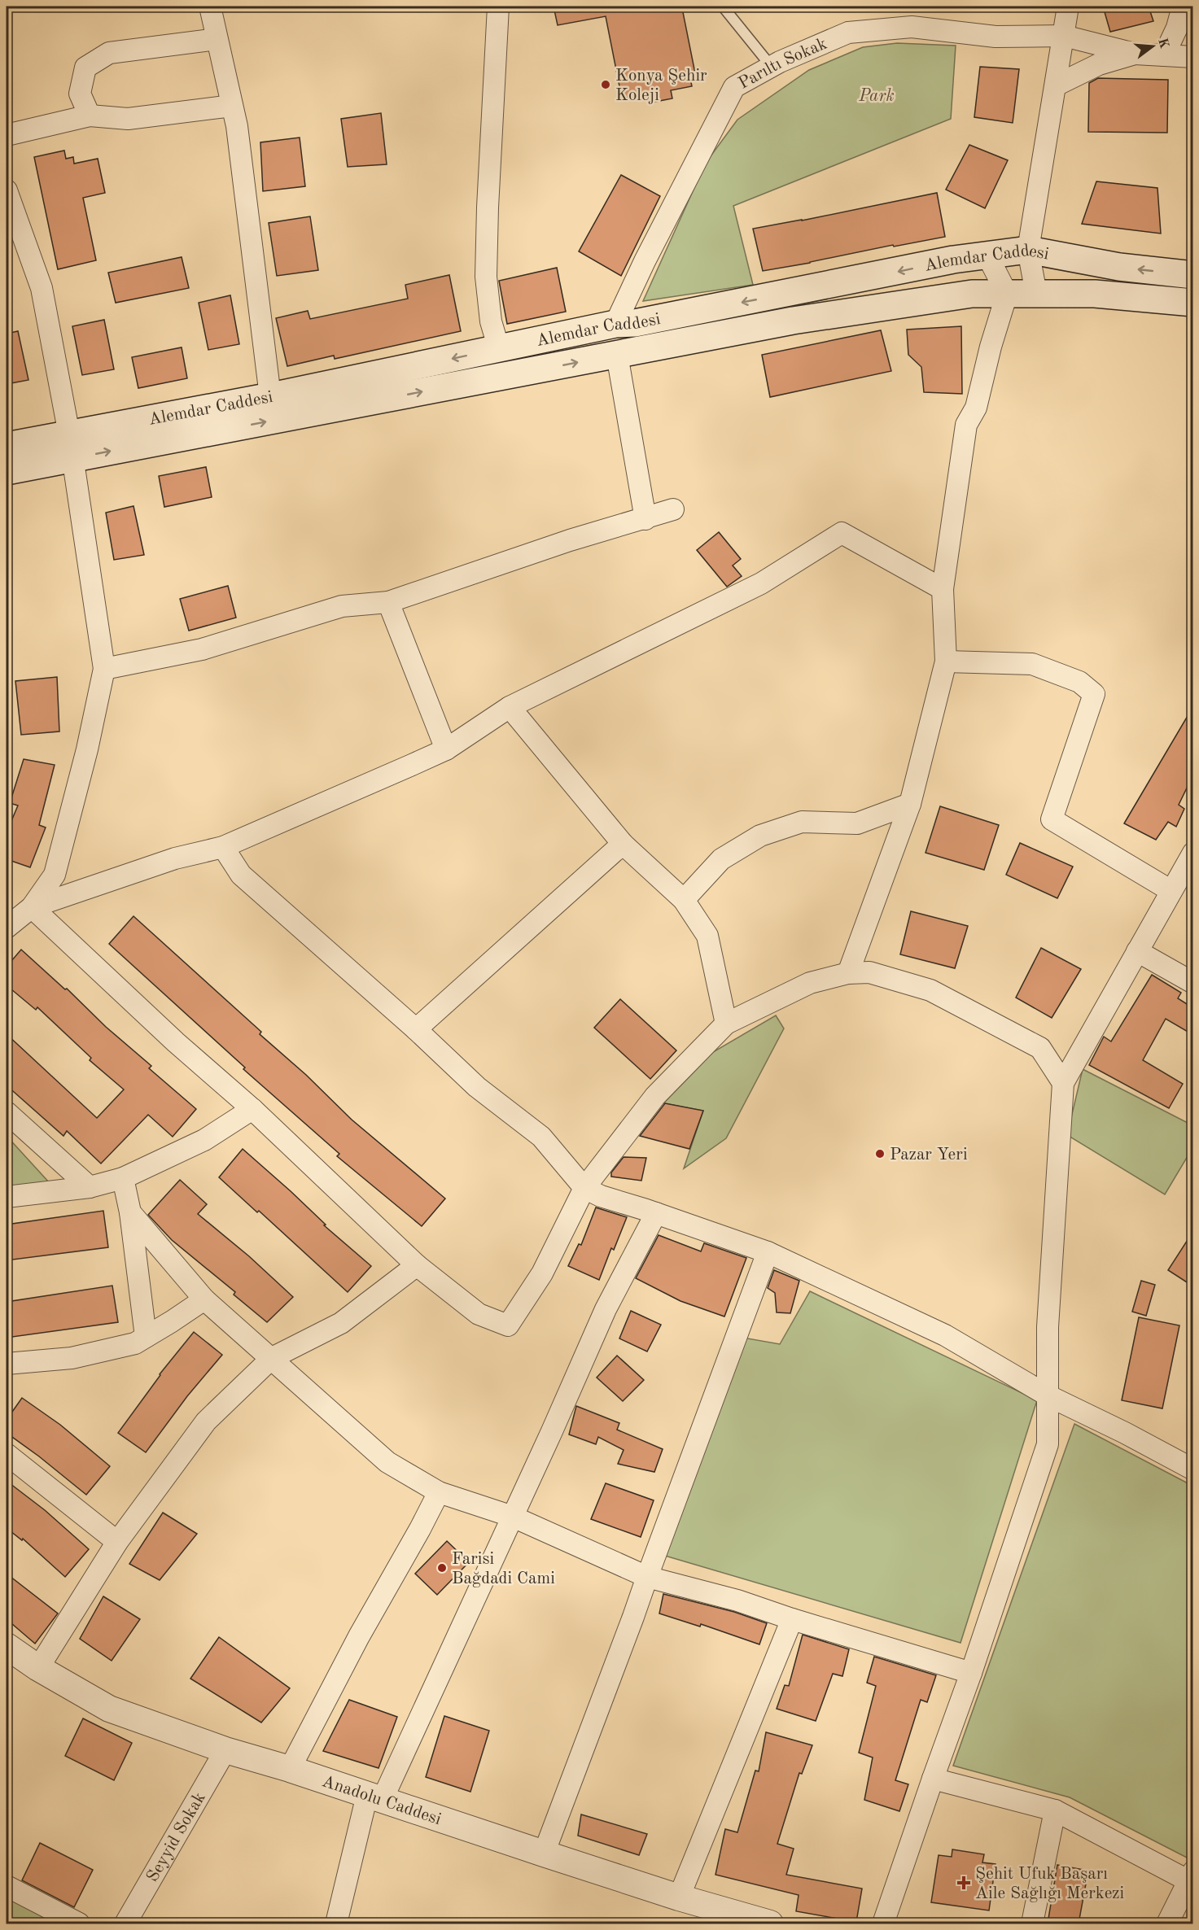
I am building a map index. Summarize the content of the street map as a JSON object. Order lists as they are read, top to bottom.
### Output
{
  "streets": {
    "main road": ["Alemdar Caddesi"],
    "street": ["Parıltı Sokak", "Anadolu Caddesi", "Seyyid Sokak"]
  },
  "crossings": [
    ["Parıltı Sokak", "Alemdar Caddesi"],
    ["Anadolu Caddesi", "Seyyid Sokak"]
  ],
  "parks": ["Park"],
  "places": {
    "other": ["Konya Şehir Koleji", "Pazar Yeri", "Farisi Bağdadi Cami"],
    "health": ["Şehit Ufuk Başarı Aile Sağlığı Merkezi"]
  },
  "north": "right"
}
